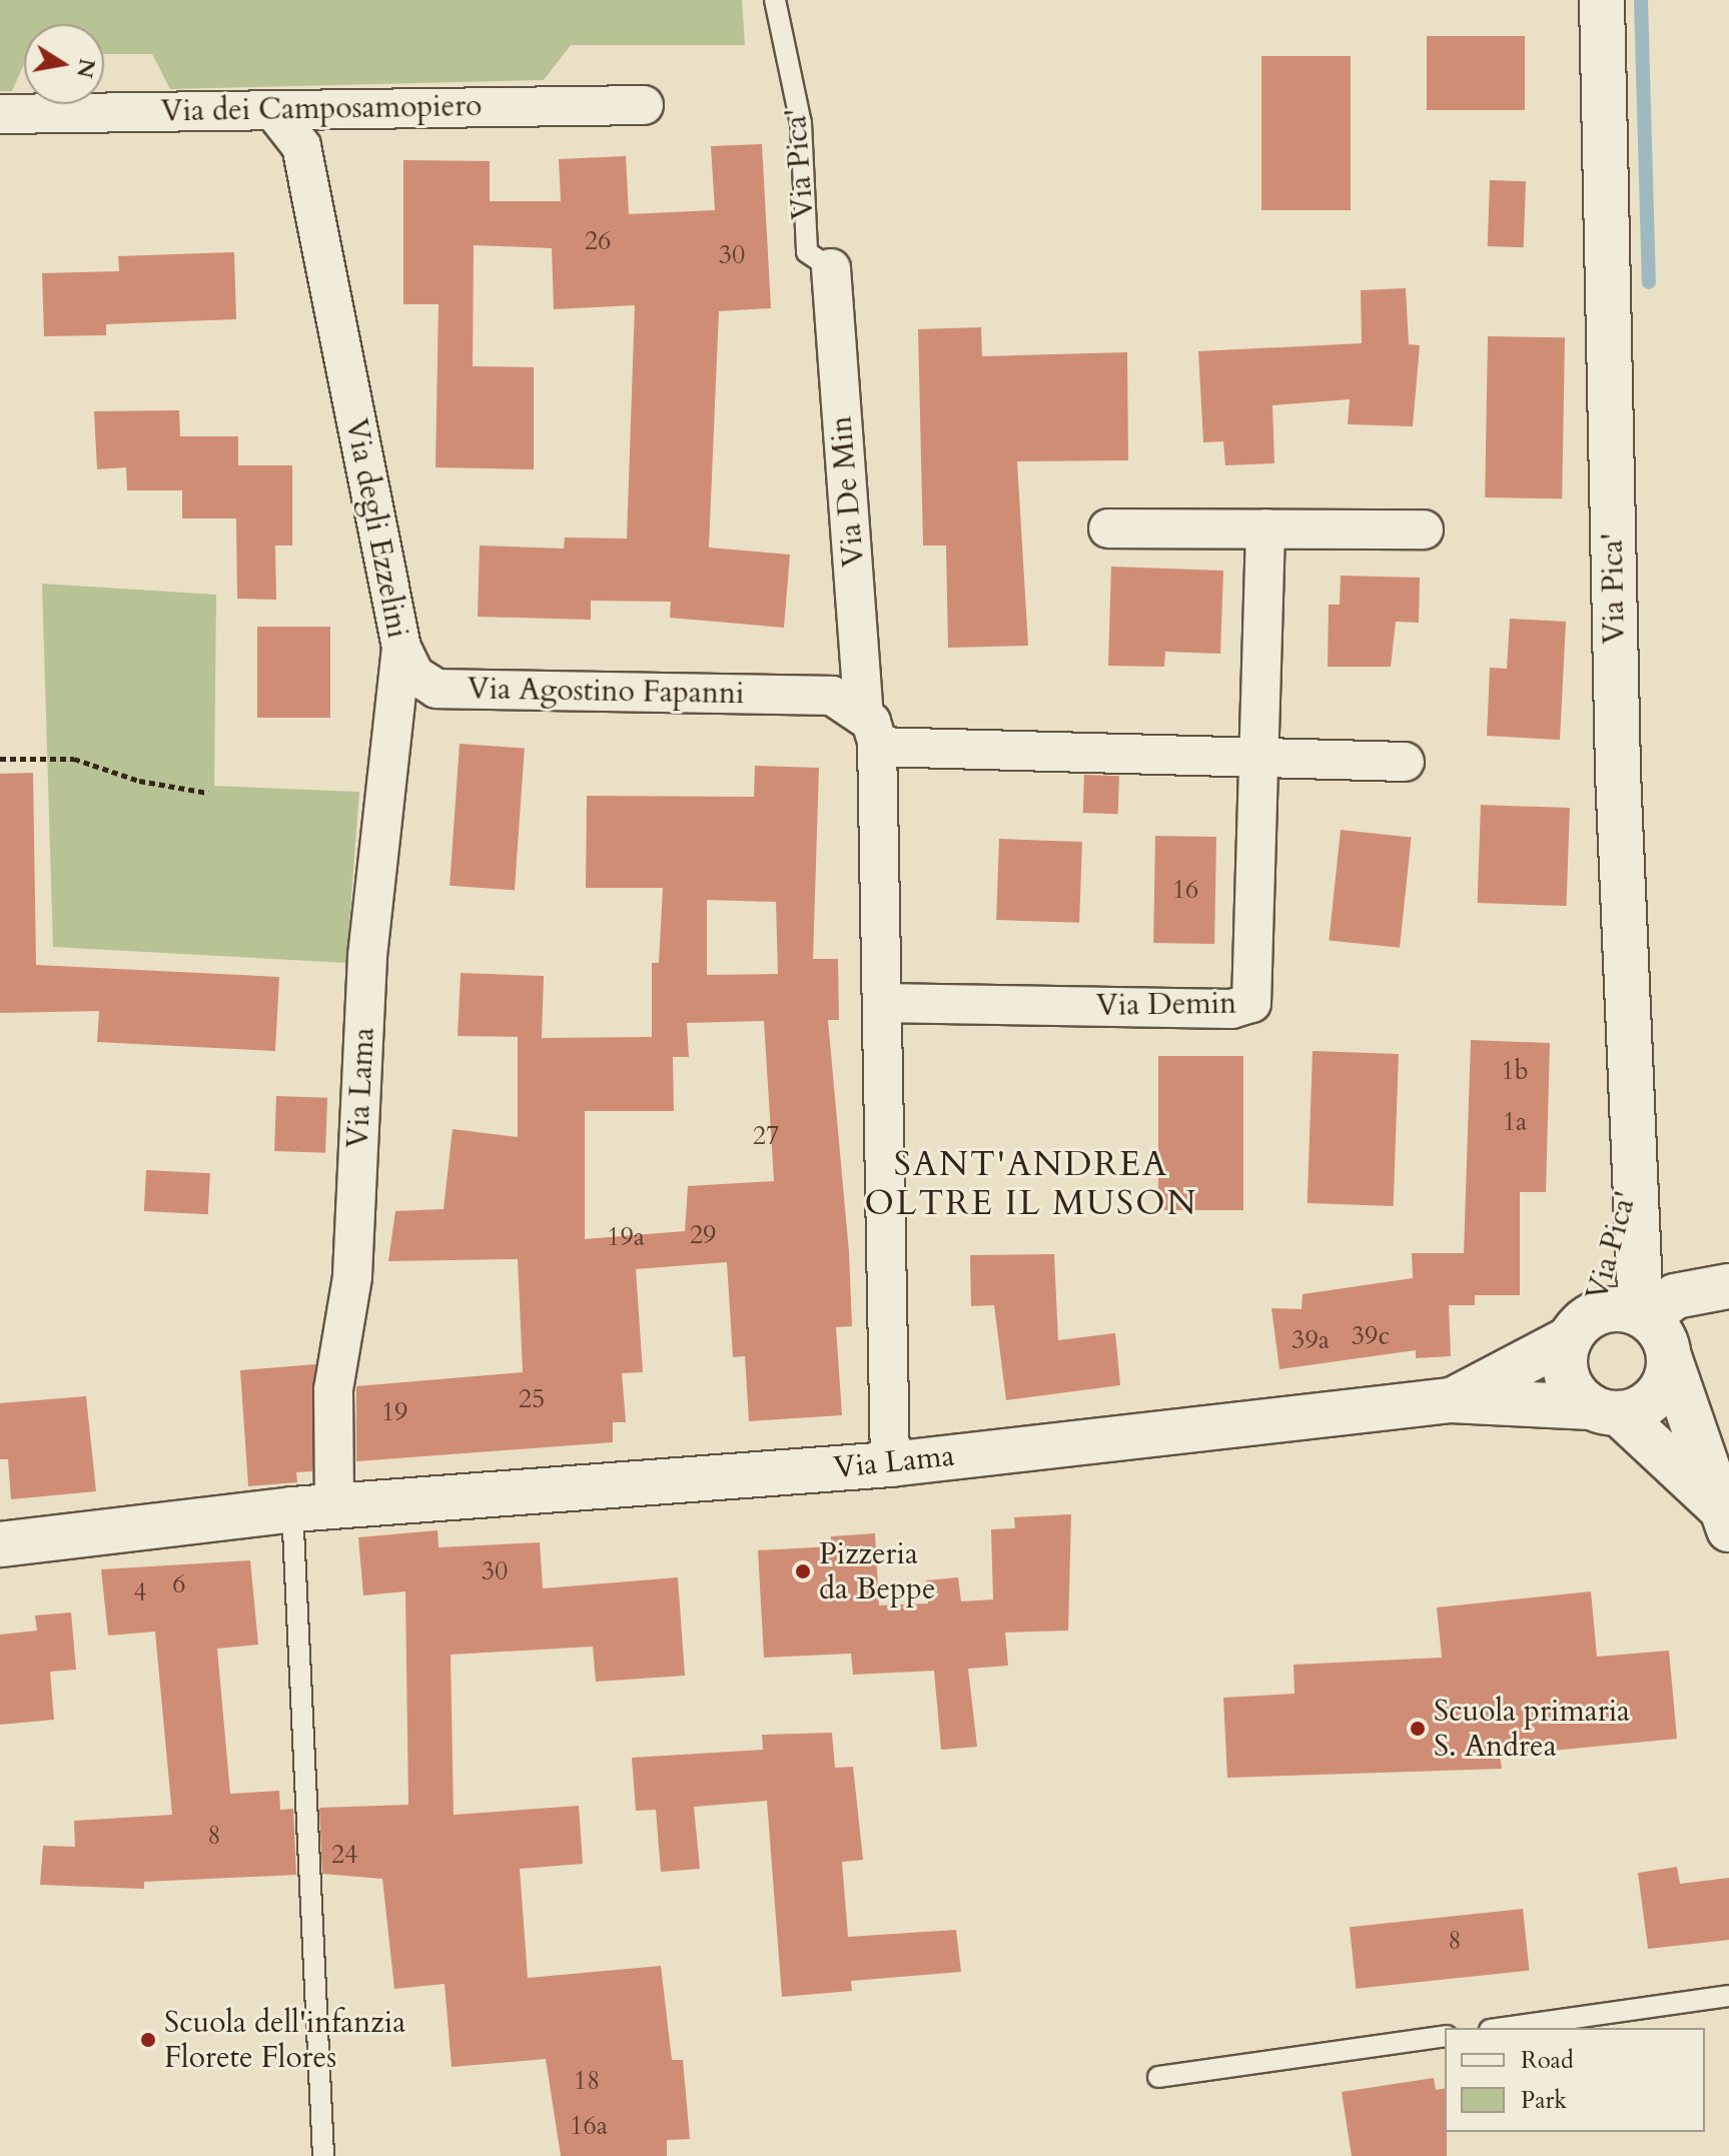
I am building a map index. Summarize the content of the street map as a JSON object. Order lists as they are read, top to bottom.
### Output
{
  "streets": {
    "street": [
      "Via dei Camposamopiero",
      "Via Pica'",
      "Via De Min",
      "Via degli Ezzelini",
      "Via Agostino Fapanni",
      "Via Demin",
      "Via Lama"
    ]
  },
  "crossings": [
    ["Via dei Camposamopiero", "Via degli Ezzelini"],
    ["Via Pica'", "Via De Min"],
    ["Via Pica'", "Via Lama"],
    ["Via De Min", "Via Agostino Fapanni"],
    ["Via degli Ezzelini", "Via Agostino Fapanni"],
    ["Via degli Ezzelini", "Via Lama"]
  ],
  "districts": ["SANT'ANDREA OLTRE IL MUSON"],
  "places": ["Pizzeria da Beppe", "Scuola primaria S. Andrea", "Scuola dell'infanzia Florete Flores"],
  "house_numbers": [
    "26",
    "30",
    "16",
    "1b",
    "1a",
    "27",
    "29",
    "19a",
    "39c",
    "39a",
    "25",
    "19",
    "30",
    "6",
    "4",
    "8",
    "24",
    "8",
    "18",
    "16a"
  ],
  "legend": ["Road", "Park"],
  "north": "right"
}
